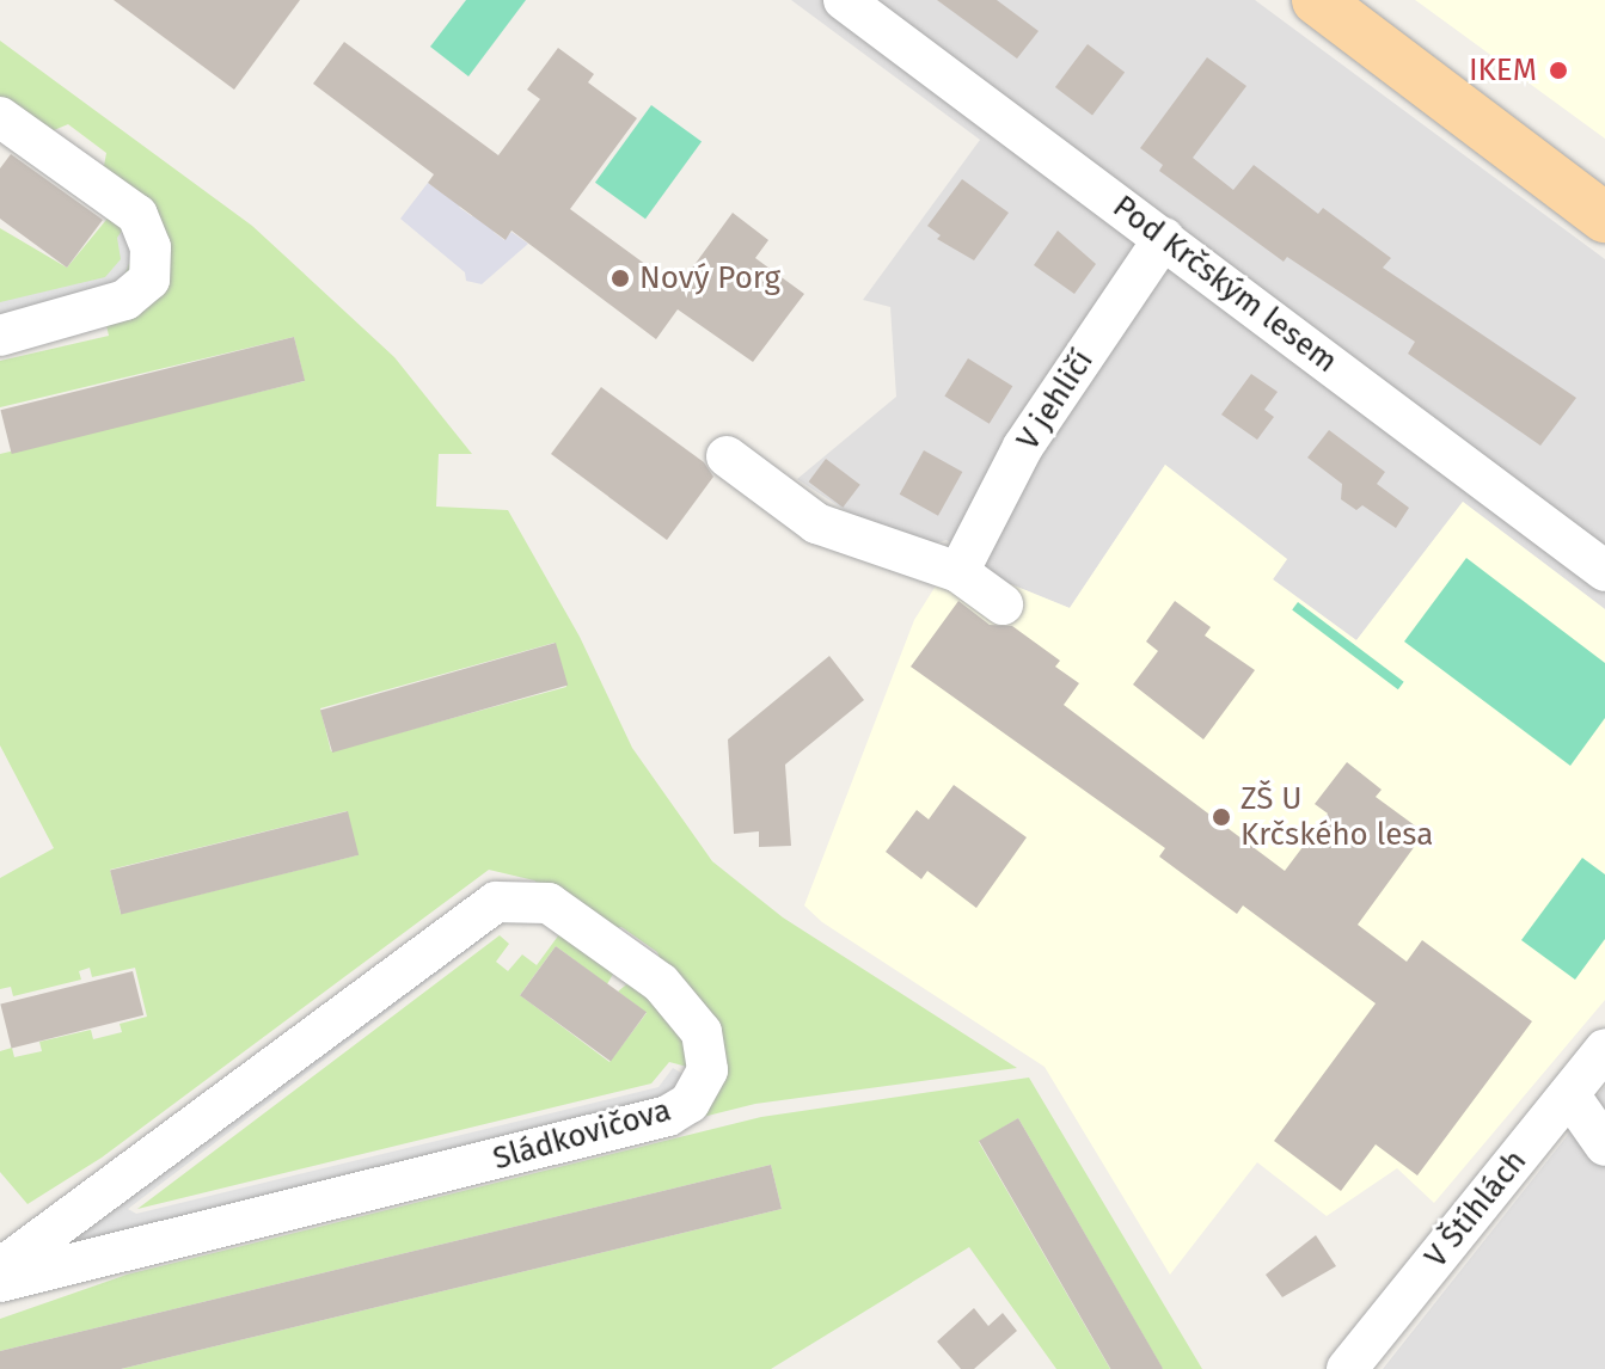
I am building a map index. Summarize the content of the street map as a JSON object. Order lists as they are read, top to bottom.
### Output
{
  "streets": {
    "street": [
      "Pod Krčským lesem",
      "V jehličí",
      "Sládkovičova",
      "V Štíhlách"
    ]
  },
  "crossings": [
    ["Pod Krčským lesem", "V jehličí"]
  ],
  "places": ["IKEM", "Nový Porg", "ZŠ U Krčského lesa"]
}
